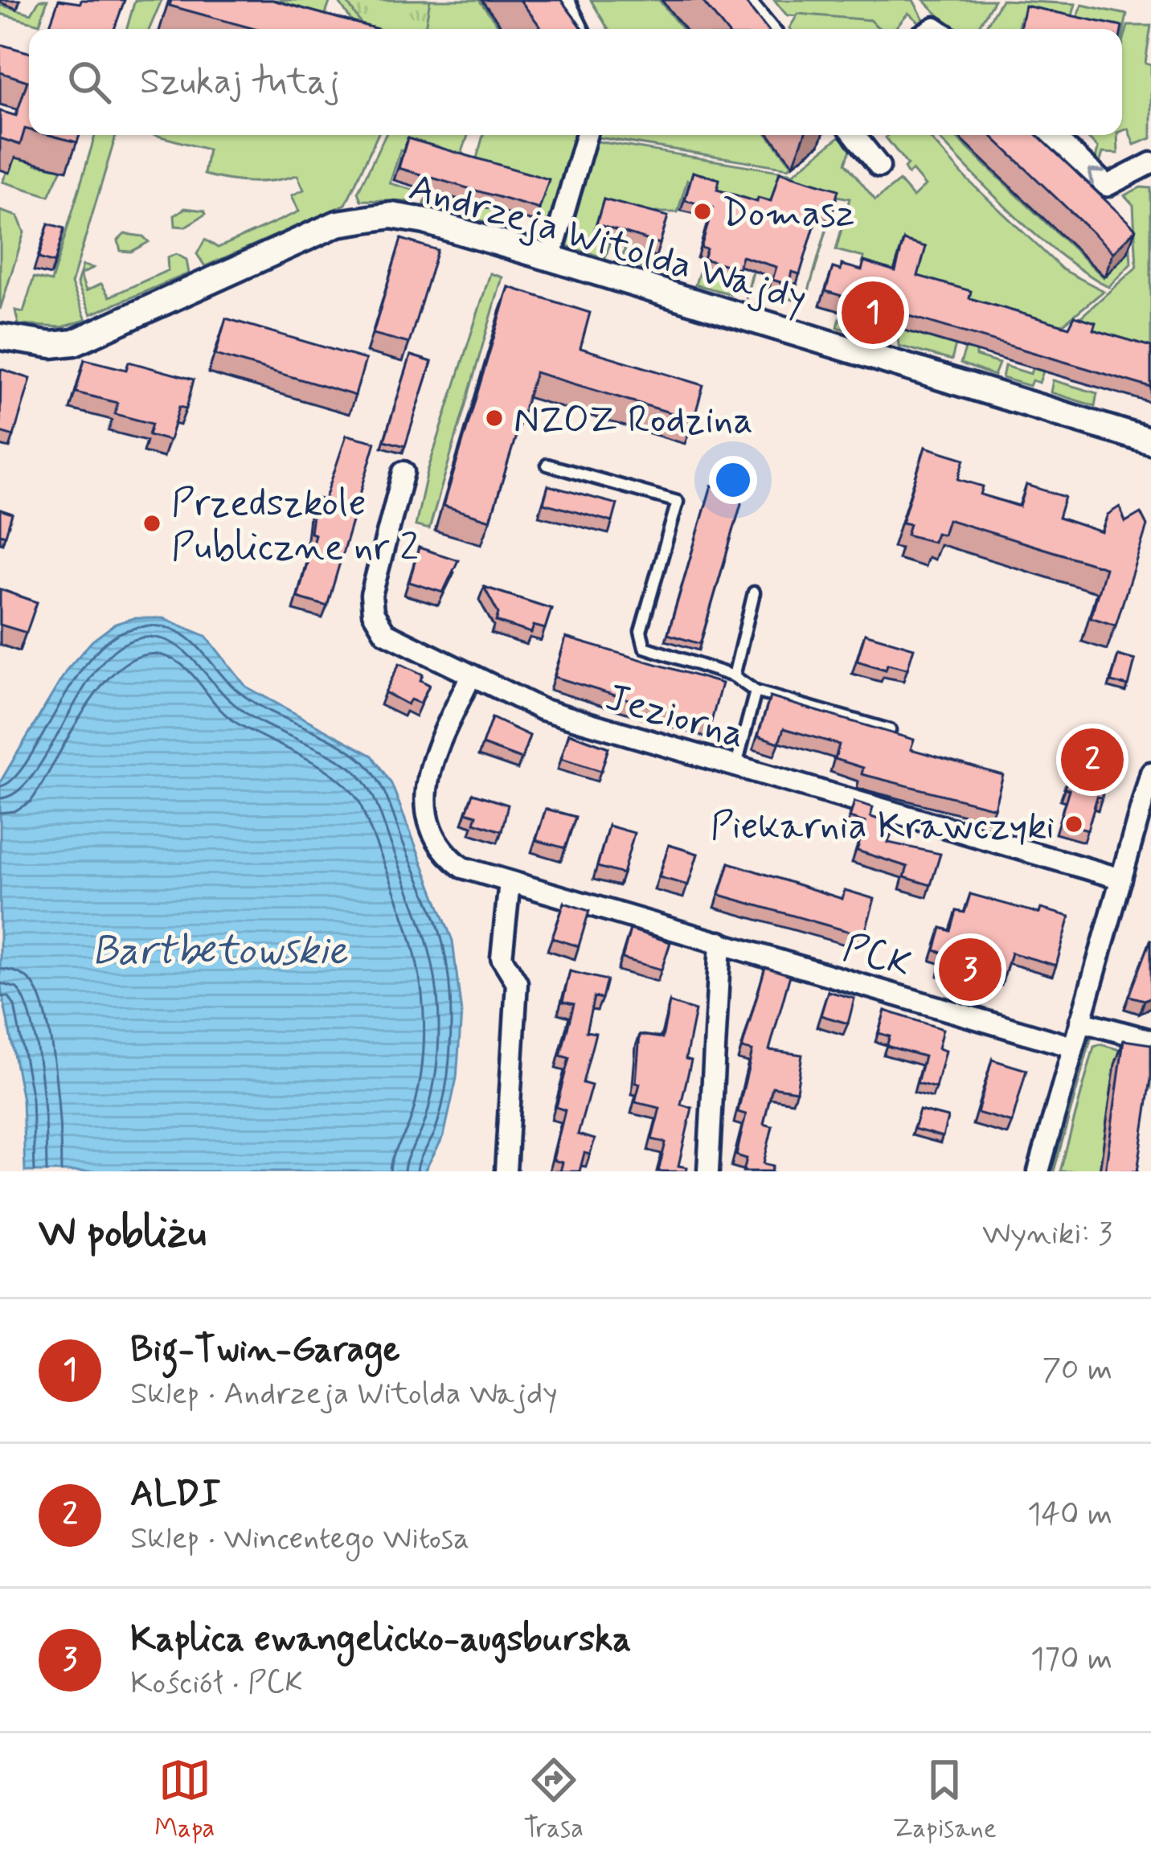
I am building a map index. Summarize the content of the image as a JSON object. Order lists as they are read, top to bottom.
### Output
{
  "streets": {
    "street": ["Andrzeja Witolda Wajdy", "Jeziorna", "PCK"]
  },
  "crossings": [
    ["Jeziorna", "PCK"]
  ],
  "water": ["Bartbetowskie"],
  "places": [
    "Domasz",
    "NZOZ Rodzina",
    "Przedszkole Publiczne nr 2",
    "Piekarnia Krawczyki"
  ],
  "page": {
    "search": "Szukaj tutaj",
    "pins": ["1", "2", "3"],
    "heading": ["W pobliżu", "Wyniki: 3"],
    "list": [
      {
        "mark": "1",
        "name": "Big-Twin-Garage",
        "note": "Sklep · Andrzeja Witolda Wajdy",
        "value": "70 m"
      },
      {
        "mark": "2",
        "name": "ALDI",
        "note": "Sklep · Wincentego Witosa",
        "value": "140 m"
      },
      {
        "mark": "3",
        "name": "Kaplica ewangelicko-augsburska",
        "note": "Kościół · PCK",
        "value": "170 m"
      }
    ],
    "nav": ["Mapa", "Trasa", "Zapisane"]
  }
}
